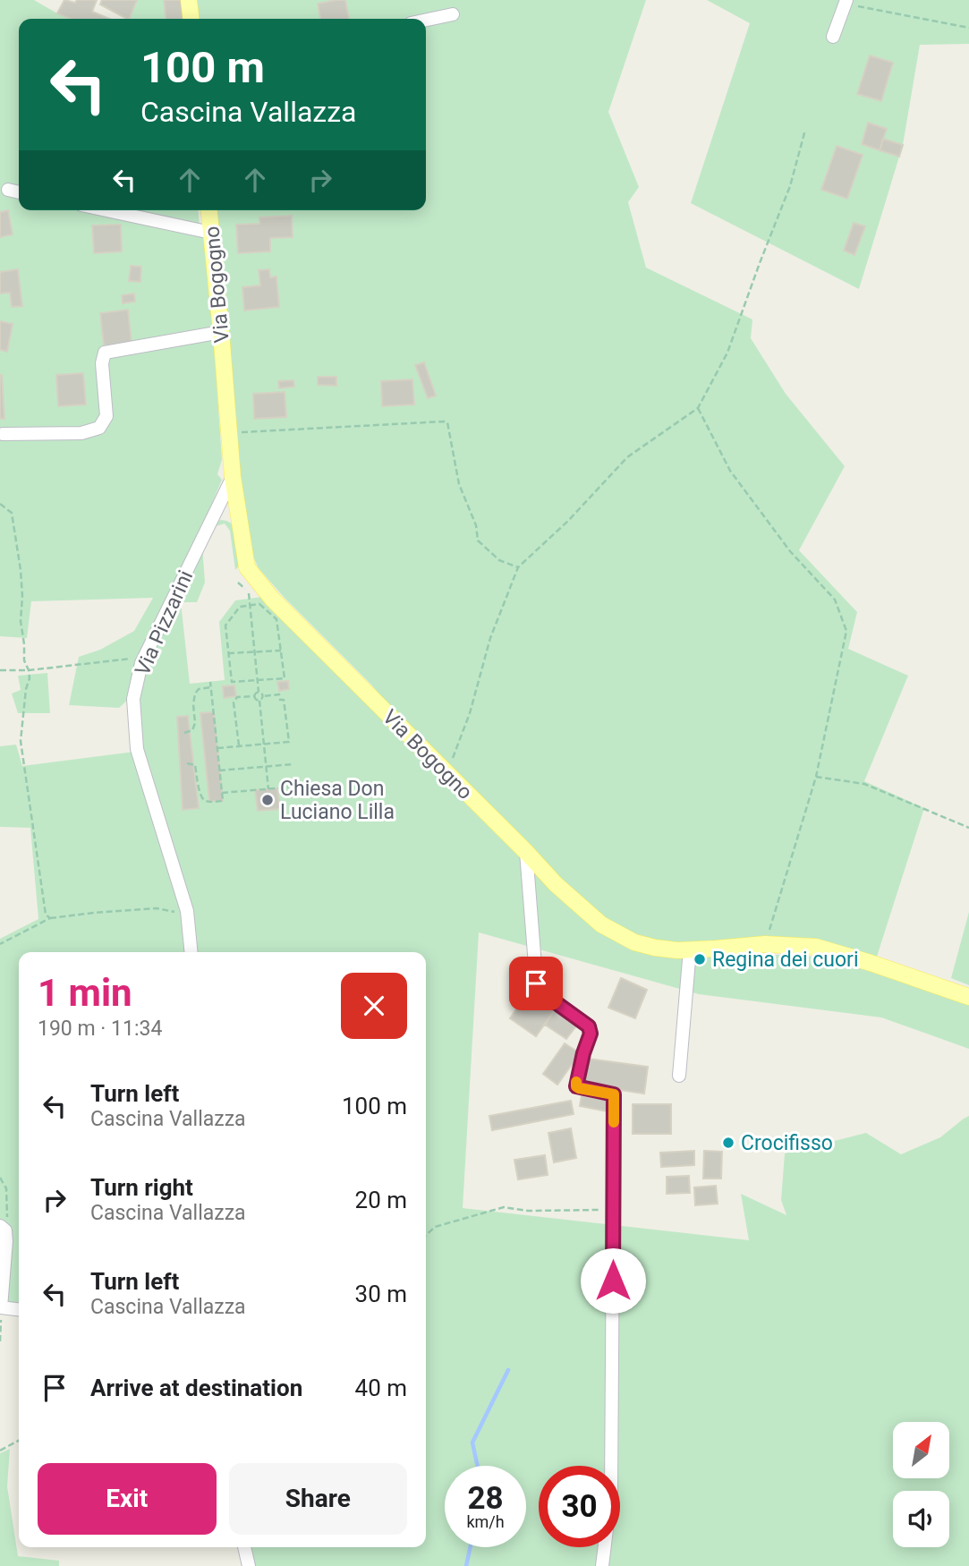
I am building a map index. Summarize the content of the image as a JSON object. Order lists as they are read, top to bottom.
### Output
{
  "streets": {
    "main road": ["Via Bogogno"],
    "street": ["Via Pizzarini"]
  },
  "crossings": [
    ["Via Bogogno", "Via Pizzarini"]
  ],
  "places": ["Chiesa Don Luciano Lilla", "Regina dei cuori", "Crocifisso"],
  "north": "top right",
  "page": {
    "turn": ["100 m", "Cascina Vallazza"],
    "heading": ["1 min", "190 m · 11:34"],
    "list": [
      {
        "name": "Turn left",
        "note": "Cascina Vallazza",
        "value": "100 m"
      },
      {
        "name": "Turn right",
        "note": "Cascina Vallazza",
        "value": "20 m"
      },
      {
        "name": "Turn left",
        "note": "Cascina Vallazza",
        "value": "30 m"
      },
      {
        "name": "Arrive at destination",
        "value": "40 m"
      }
    ],
    "buttons": ["Exit", "Share"],
    "speed": "28 km/h",
    "limit": "30"
  }
}
